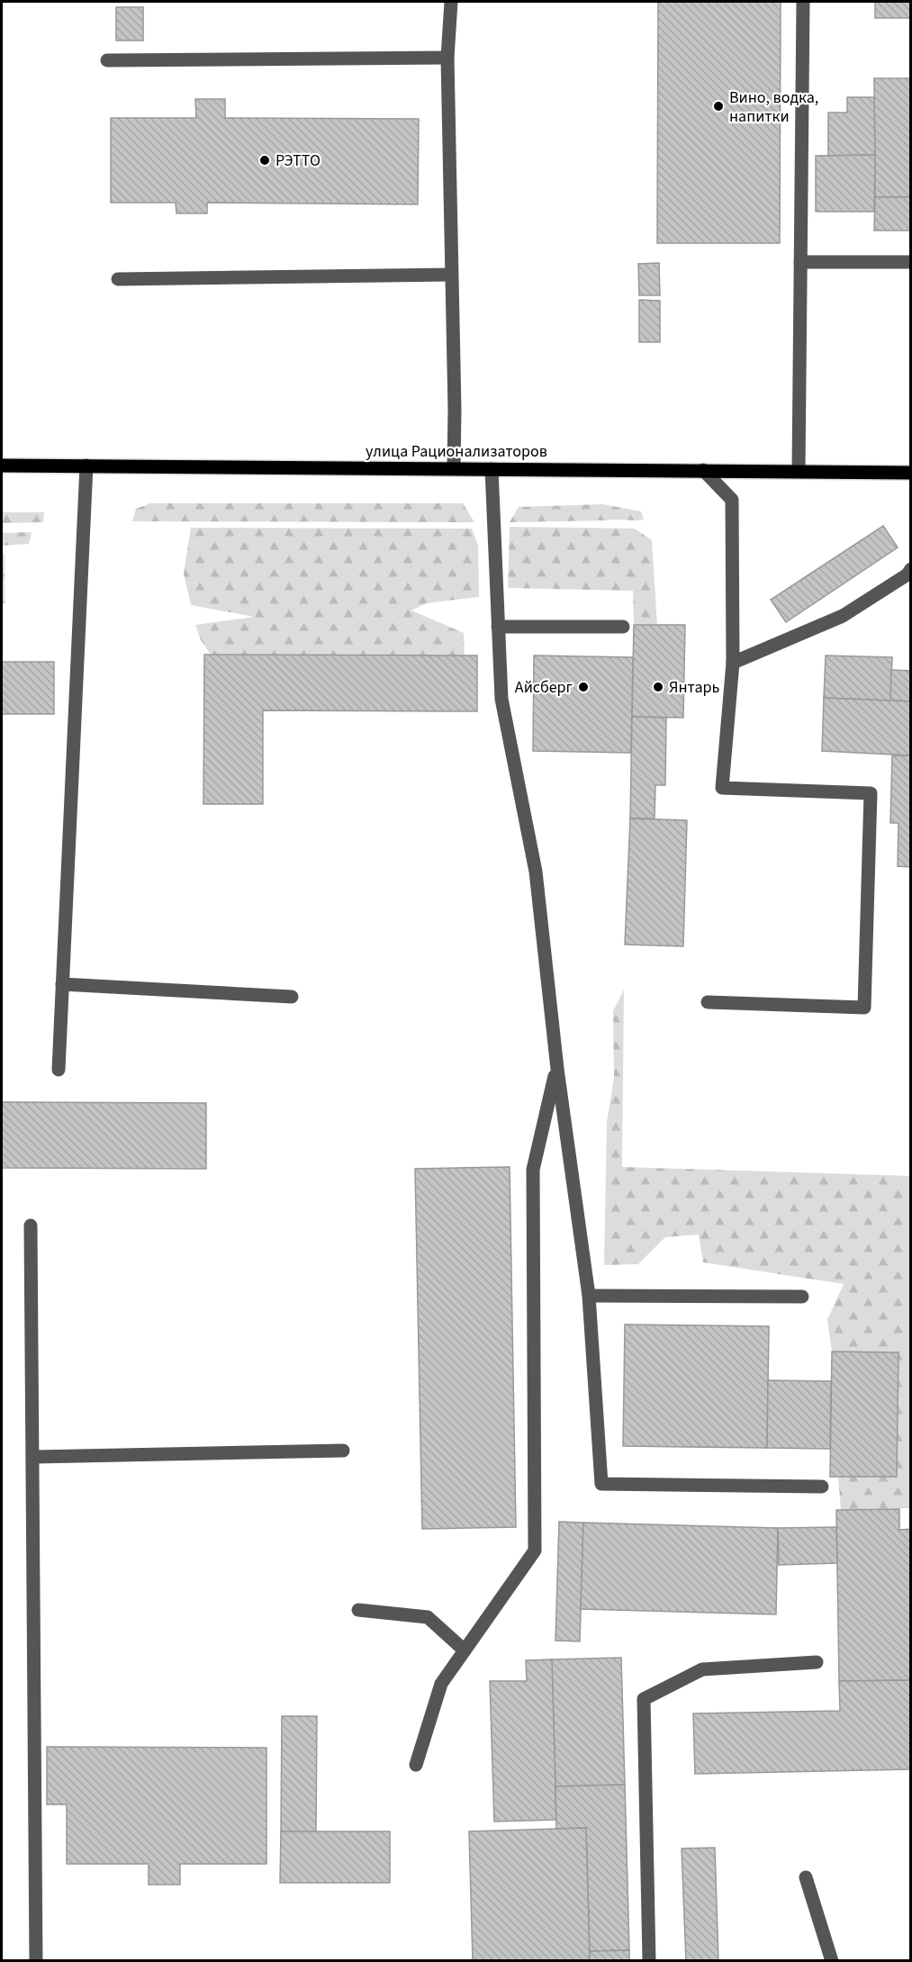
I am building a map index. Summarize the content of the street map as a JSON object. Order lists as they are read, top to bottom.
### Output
{
  "streets": {
    "main road": ["улица Рационализаторов"]
  },
  "places": [
    "Вино, водка, напитки",
    "РЭТТО",
    "Айсберг",
    "Янтарь"
  ]
}
